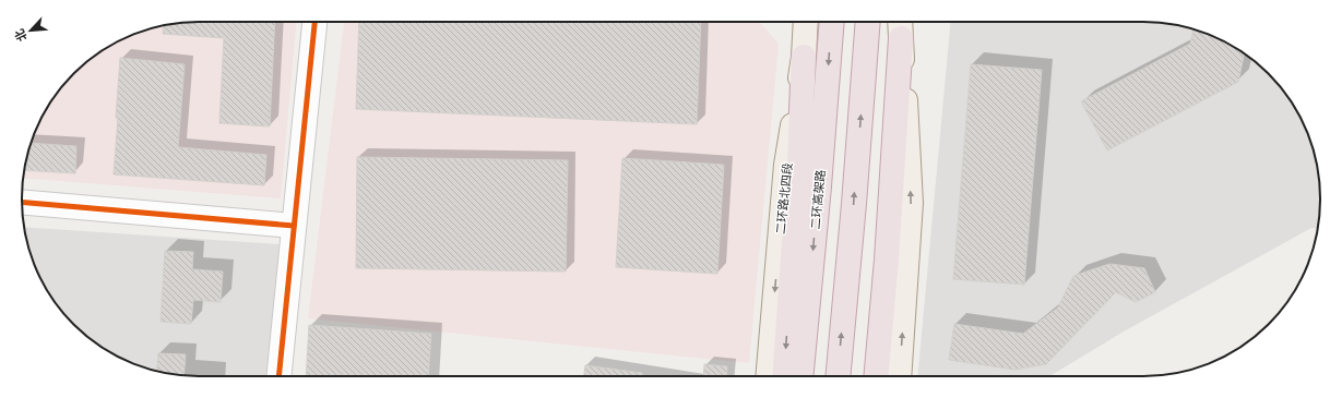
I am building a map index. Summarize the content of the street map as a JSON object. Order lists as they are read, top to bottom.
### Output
{
  "streets": {
    "highway": ["二环高架路"]
  },
  "north": "bottom left"
}
